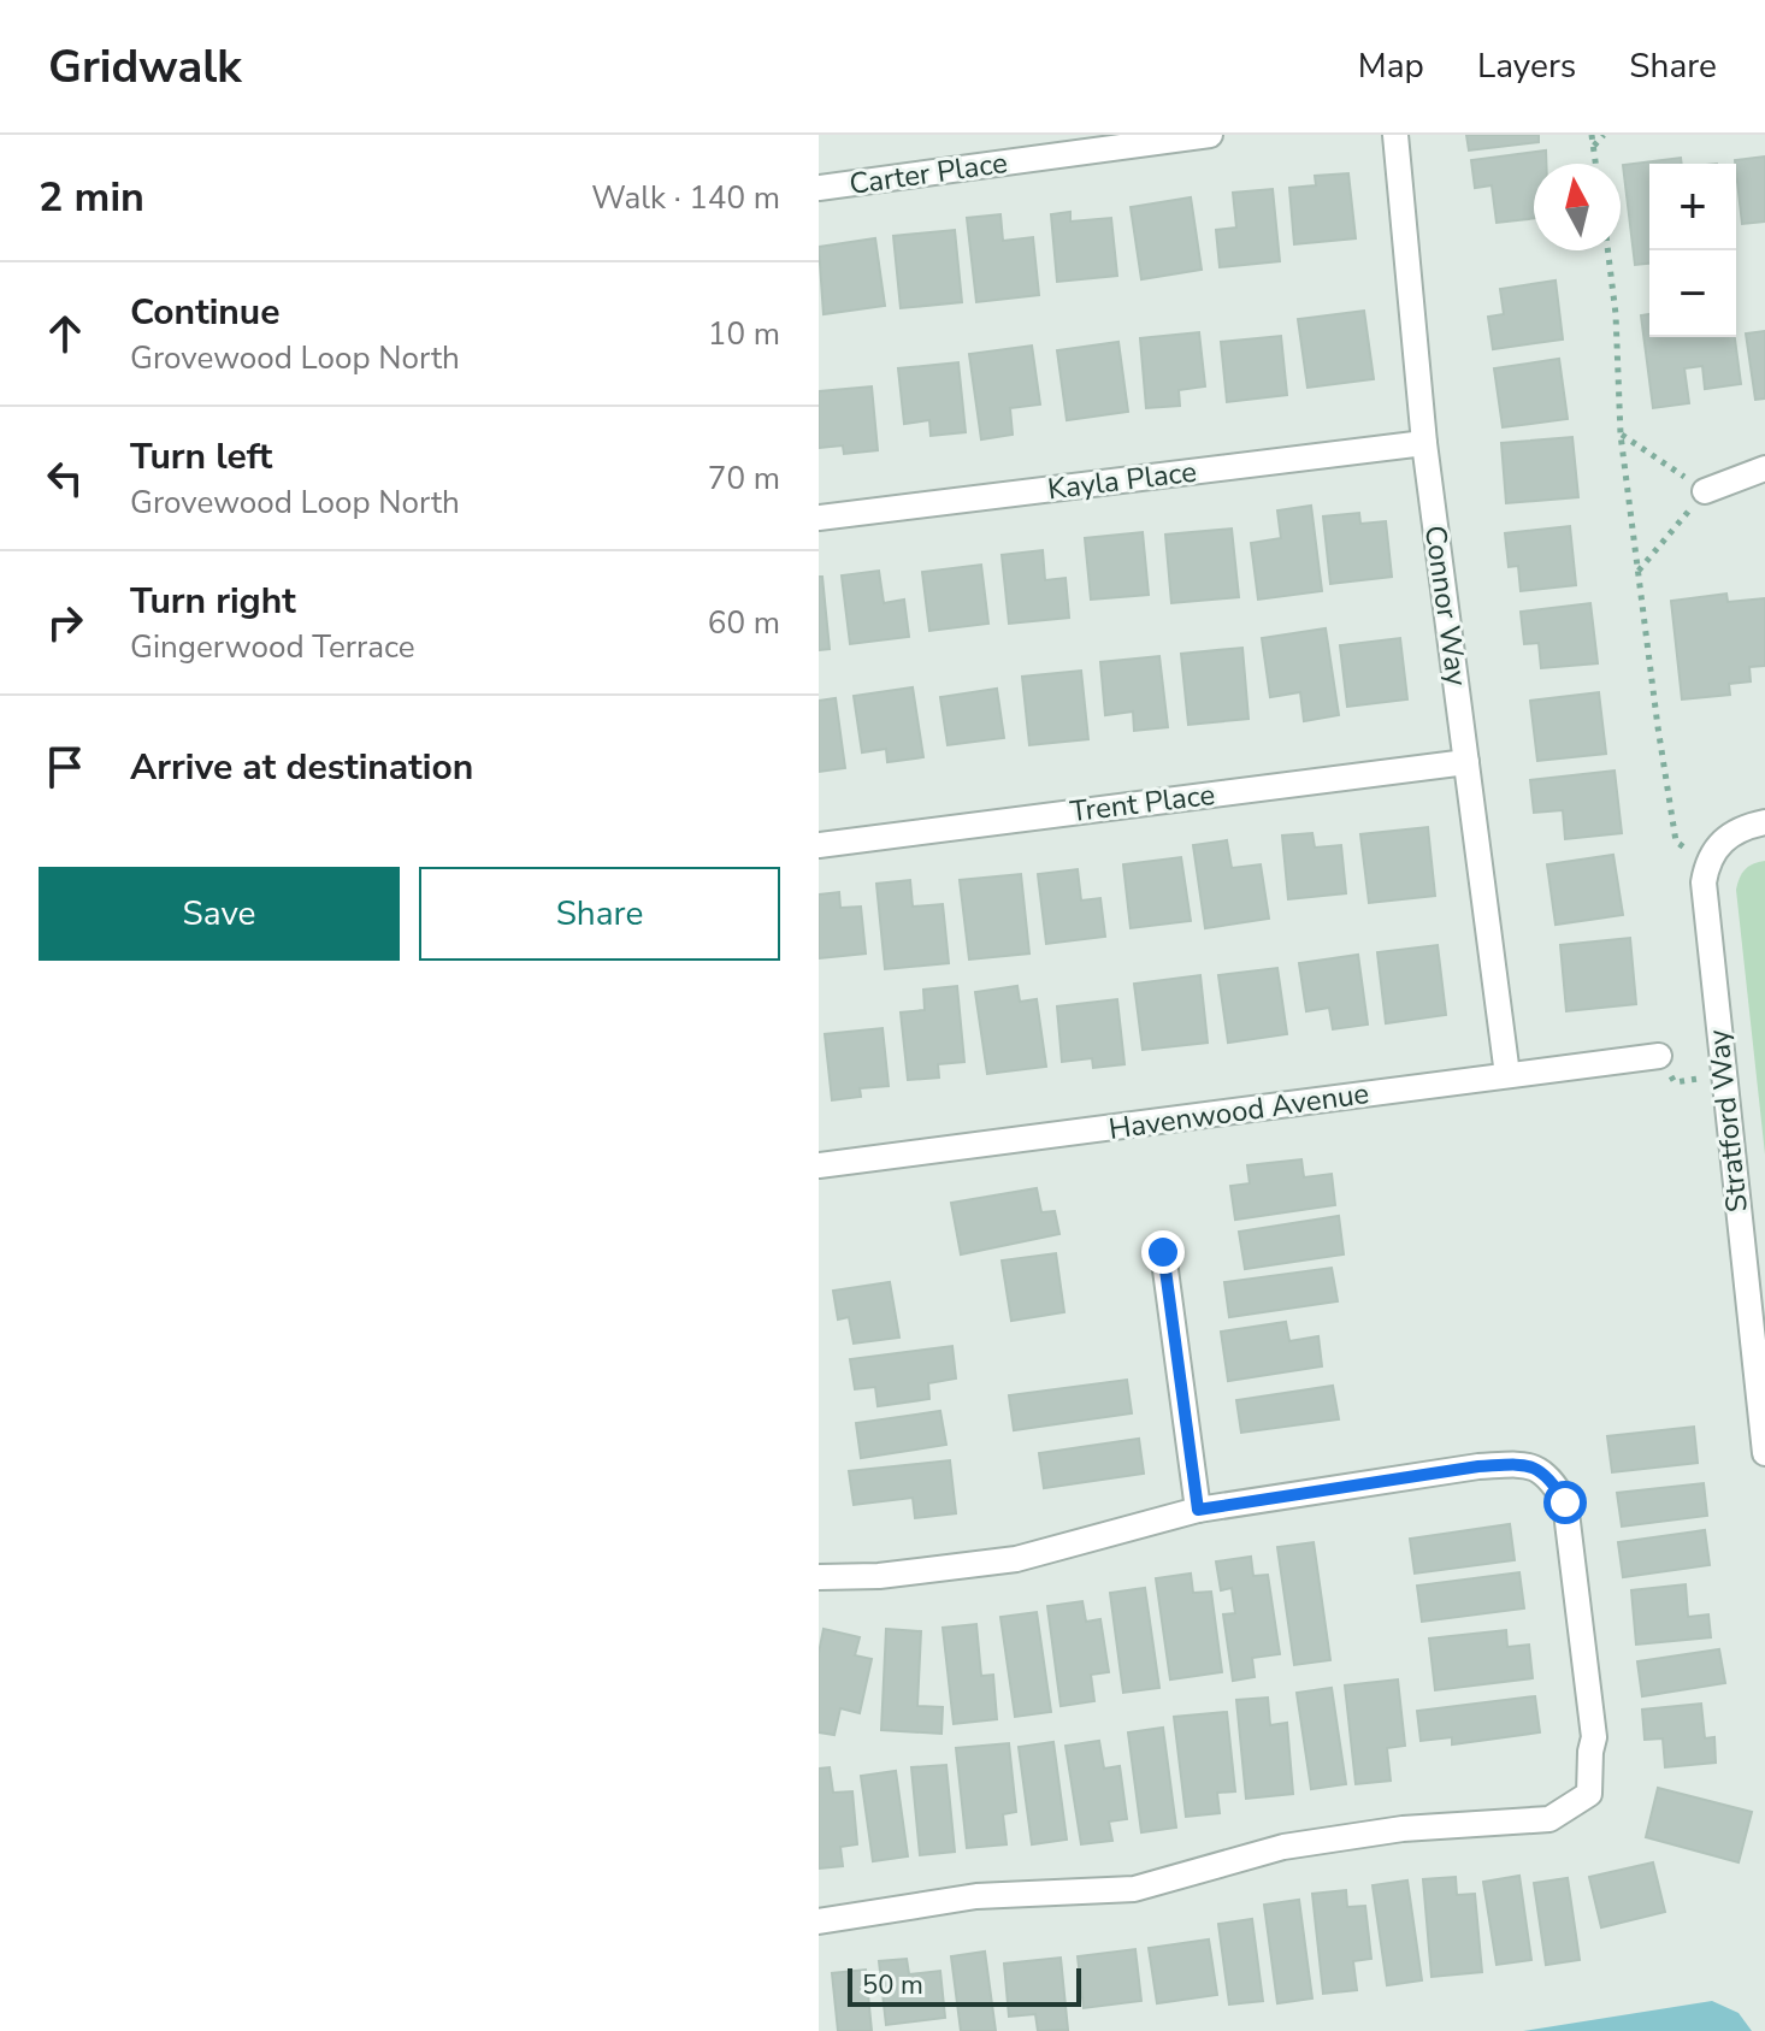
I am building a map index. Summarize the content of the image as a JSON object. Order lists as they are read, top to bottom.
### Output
{
  "streets": {
    "street": [
      "Carter Place",
      "Kayla Place",
      "Connor Way",
      "Trent Place",
      "Havenwood Avenue",
      "Stratford Way"
    ]
  },
  "crossings": [
    ["Kayla Place", "Connor Way"],
    ["Connor Way", "Trent Place"],
    ["Connor Way", "Havenwood Avenue"]
  ],
  "scale_bar": "50 m",
  "north": "top",
  "page": {
    "header": "Gridwalk",
    "nav": ["Map", "Layers", "Share"],
    "heading": ["2 min", "Walk · 140 m"],
    "map_buttons": ["+", "−"],
    "list": [
      ["Continue", "Grovewood Loop North", "10 m"],
      ["Turn left", "Grovewood Loop North", "70 m"],
      ["Turn right", "Gingerwood Terrace", "60 m"],
      "Arrive at destination"
    ],
    "buttons": ["Save", "Share"],
    "scale": "50 m"
  }
}
